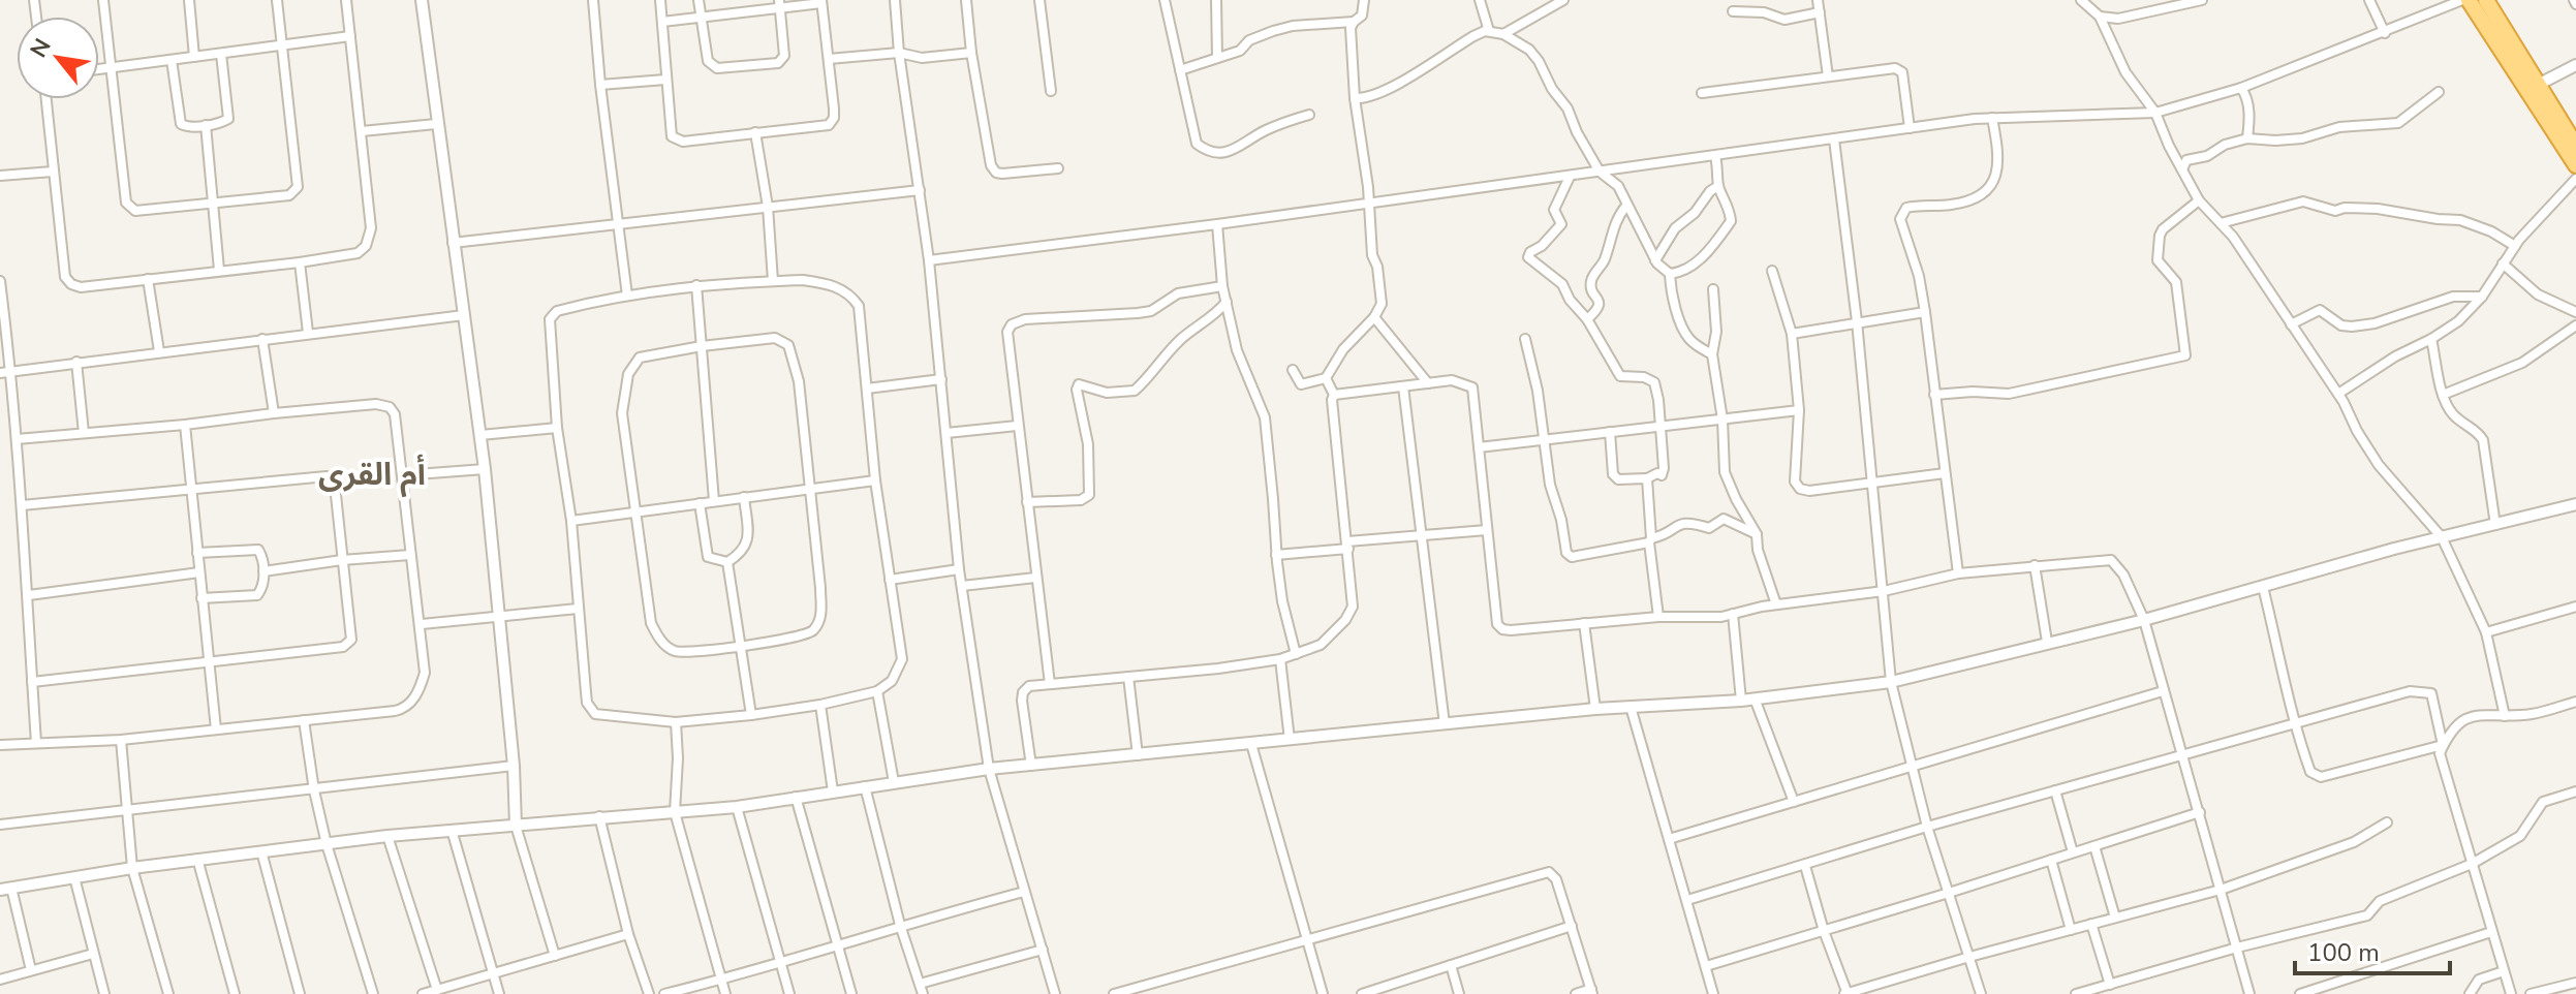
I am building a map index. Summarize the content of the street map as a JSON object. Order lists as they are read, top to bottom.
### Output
{
  "districts": ["أم القرى"],
  "scale_bar": "100 m",
  "north": "top left"
}
